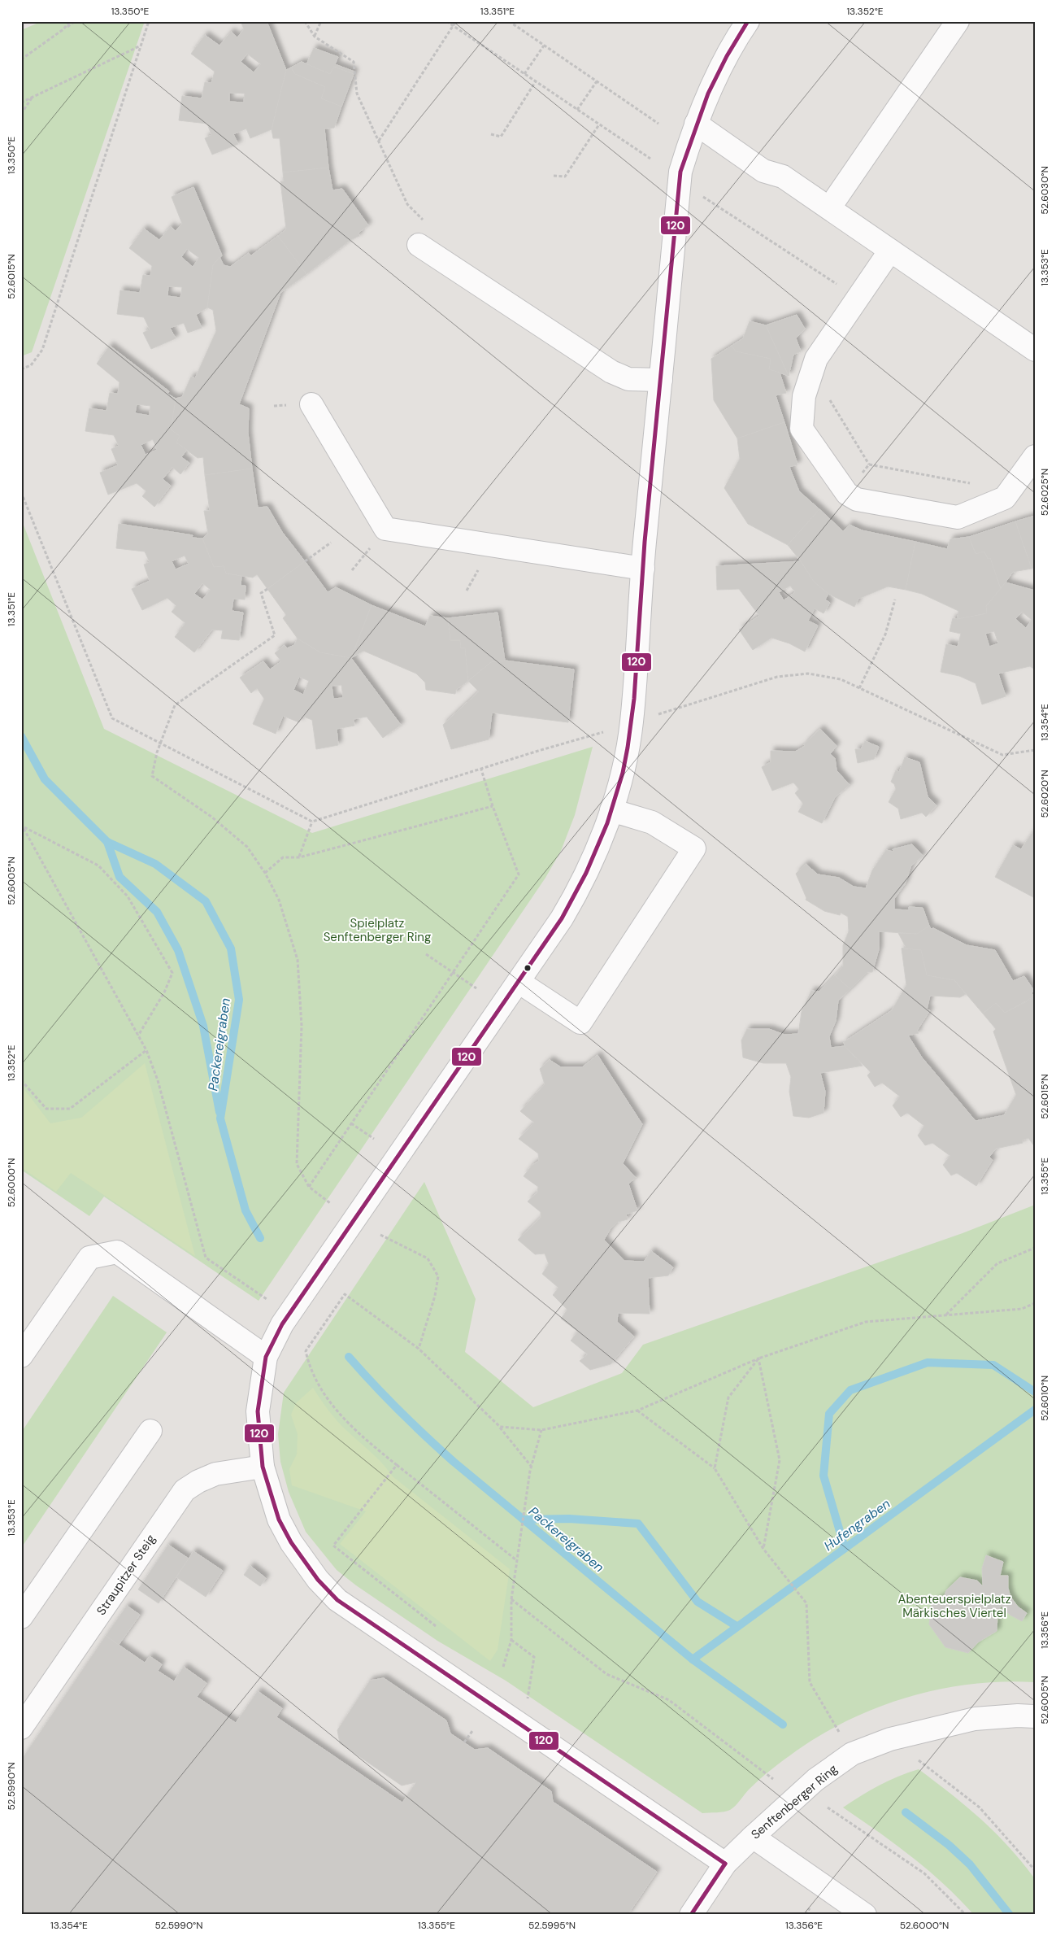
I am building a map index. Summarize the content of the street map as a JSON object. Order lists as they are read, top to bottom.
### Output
{
  "streets": {
    "street": ["Straupitzer Steig", "Senftenberger Ring"]
  },
  "water": ["Packereigraben", "Hufengraben"],
  "parks": ["Spielplatz Senftenberger Ring", "Abenteuerspielplatz Märkisches Viertel"],
  "lines": ["transit line 120"],
  "coordinates": [
    "13.350°E",
    "13.351°E",
    "13.352°E",
    "52.6030°N",
    "13.353°E",
    "52.6015°N",
    "52.6025°N",
    "13.354°E",
    "52.6020°N",
    "52.6005°N",
    "13.355°E",
    "52.6000°N",
    "52.6010°N",
    "13.356°E",
    "52.5990°N",
    "52.5995°N"
  ]
}
